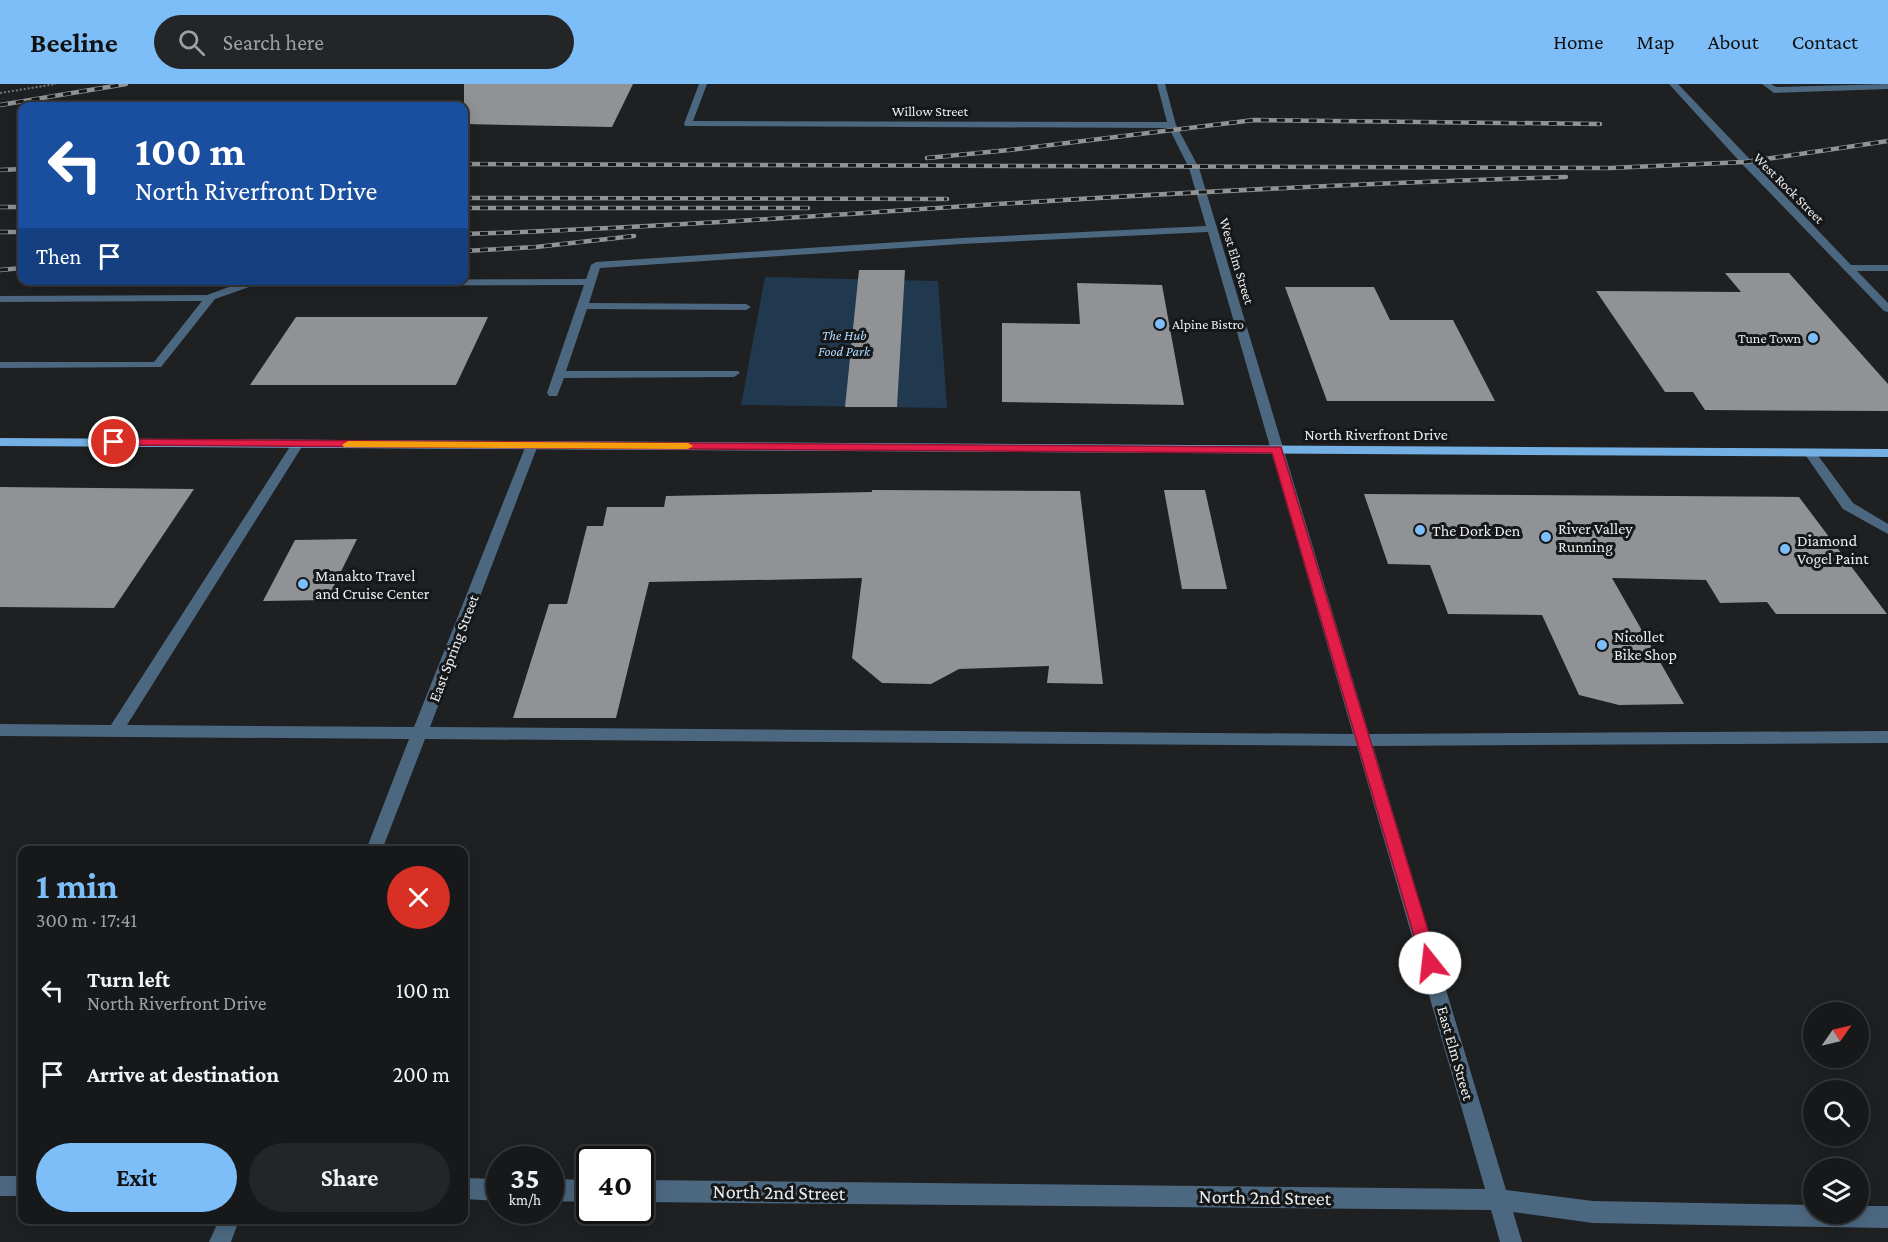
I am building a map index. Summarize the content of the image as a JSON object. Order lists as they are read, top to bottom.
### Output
{
  "streets": {
    "main road": ["North Riverfront Drive"],
    "street": [
      "Willow Street",
      "West Rock Street",
      "West Elm Street",
      "East Spring Street",
      "East Elm Street",
      "North 2nd Street"
    ]
  },
  "crossings": [
    ["Willow Street", "West Elm Street"],
    ["West Elm Street", "North Riverfront Drive"],
    ["West Elm Street", "East Elm Street"],
    ["North Riverfront Drive", "East Spring Street"],
    ["North Riverfront Drive", "East Elm Street"],
    ["East Elm Street", "North 2nd Street"]
  ],
  "parks": ["The Hub Food Park"],
  "places": [
    "Alpine Bistro",
    "Tune Town",
    "The Dork Den",
    "River Valley Running",
    "Diamond Vogel Paint",
    "Manakto Travel and Cruise Center",
    "Nicollet Bike Shop"
  ],
  "north": "top right",
  "page": {
    "header": "Beeline",
    "search": "Search here",
    "nav": [
      "Home",
      "Map",
      "About",
      "Contact"
    ],
    "turn": ["100 m", "North Riverfront Drive"],
    "then": "Then",
    "heading": ["1 min", "300 m · 17:41"],
    "list": [
      {
        "name": "Turn left",
        "note": "North Riverfront Drive",
        "value": "100 m"
      },
      {
        "name": "Arrive at destination",
        "value": "200 m"
      }
    ],
    "buttons": ["Exit", "Share"],
    "speed": "35 km/h",
    "limit": "40"
  }
}
